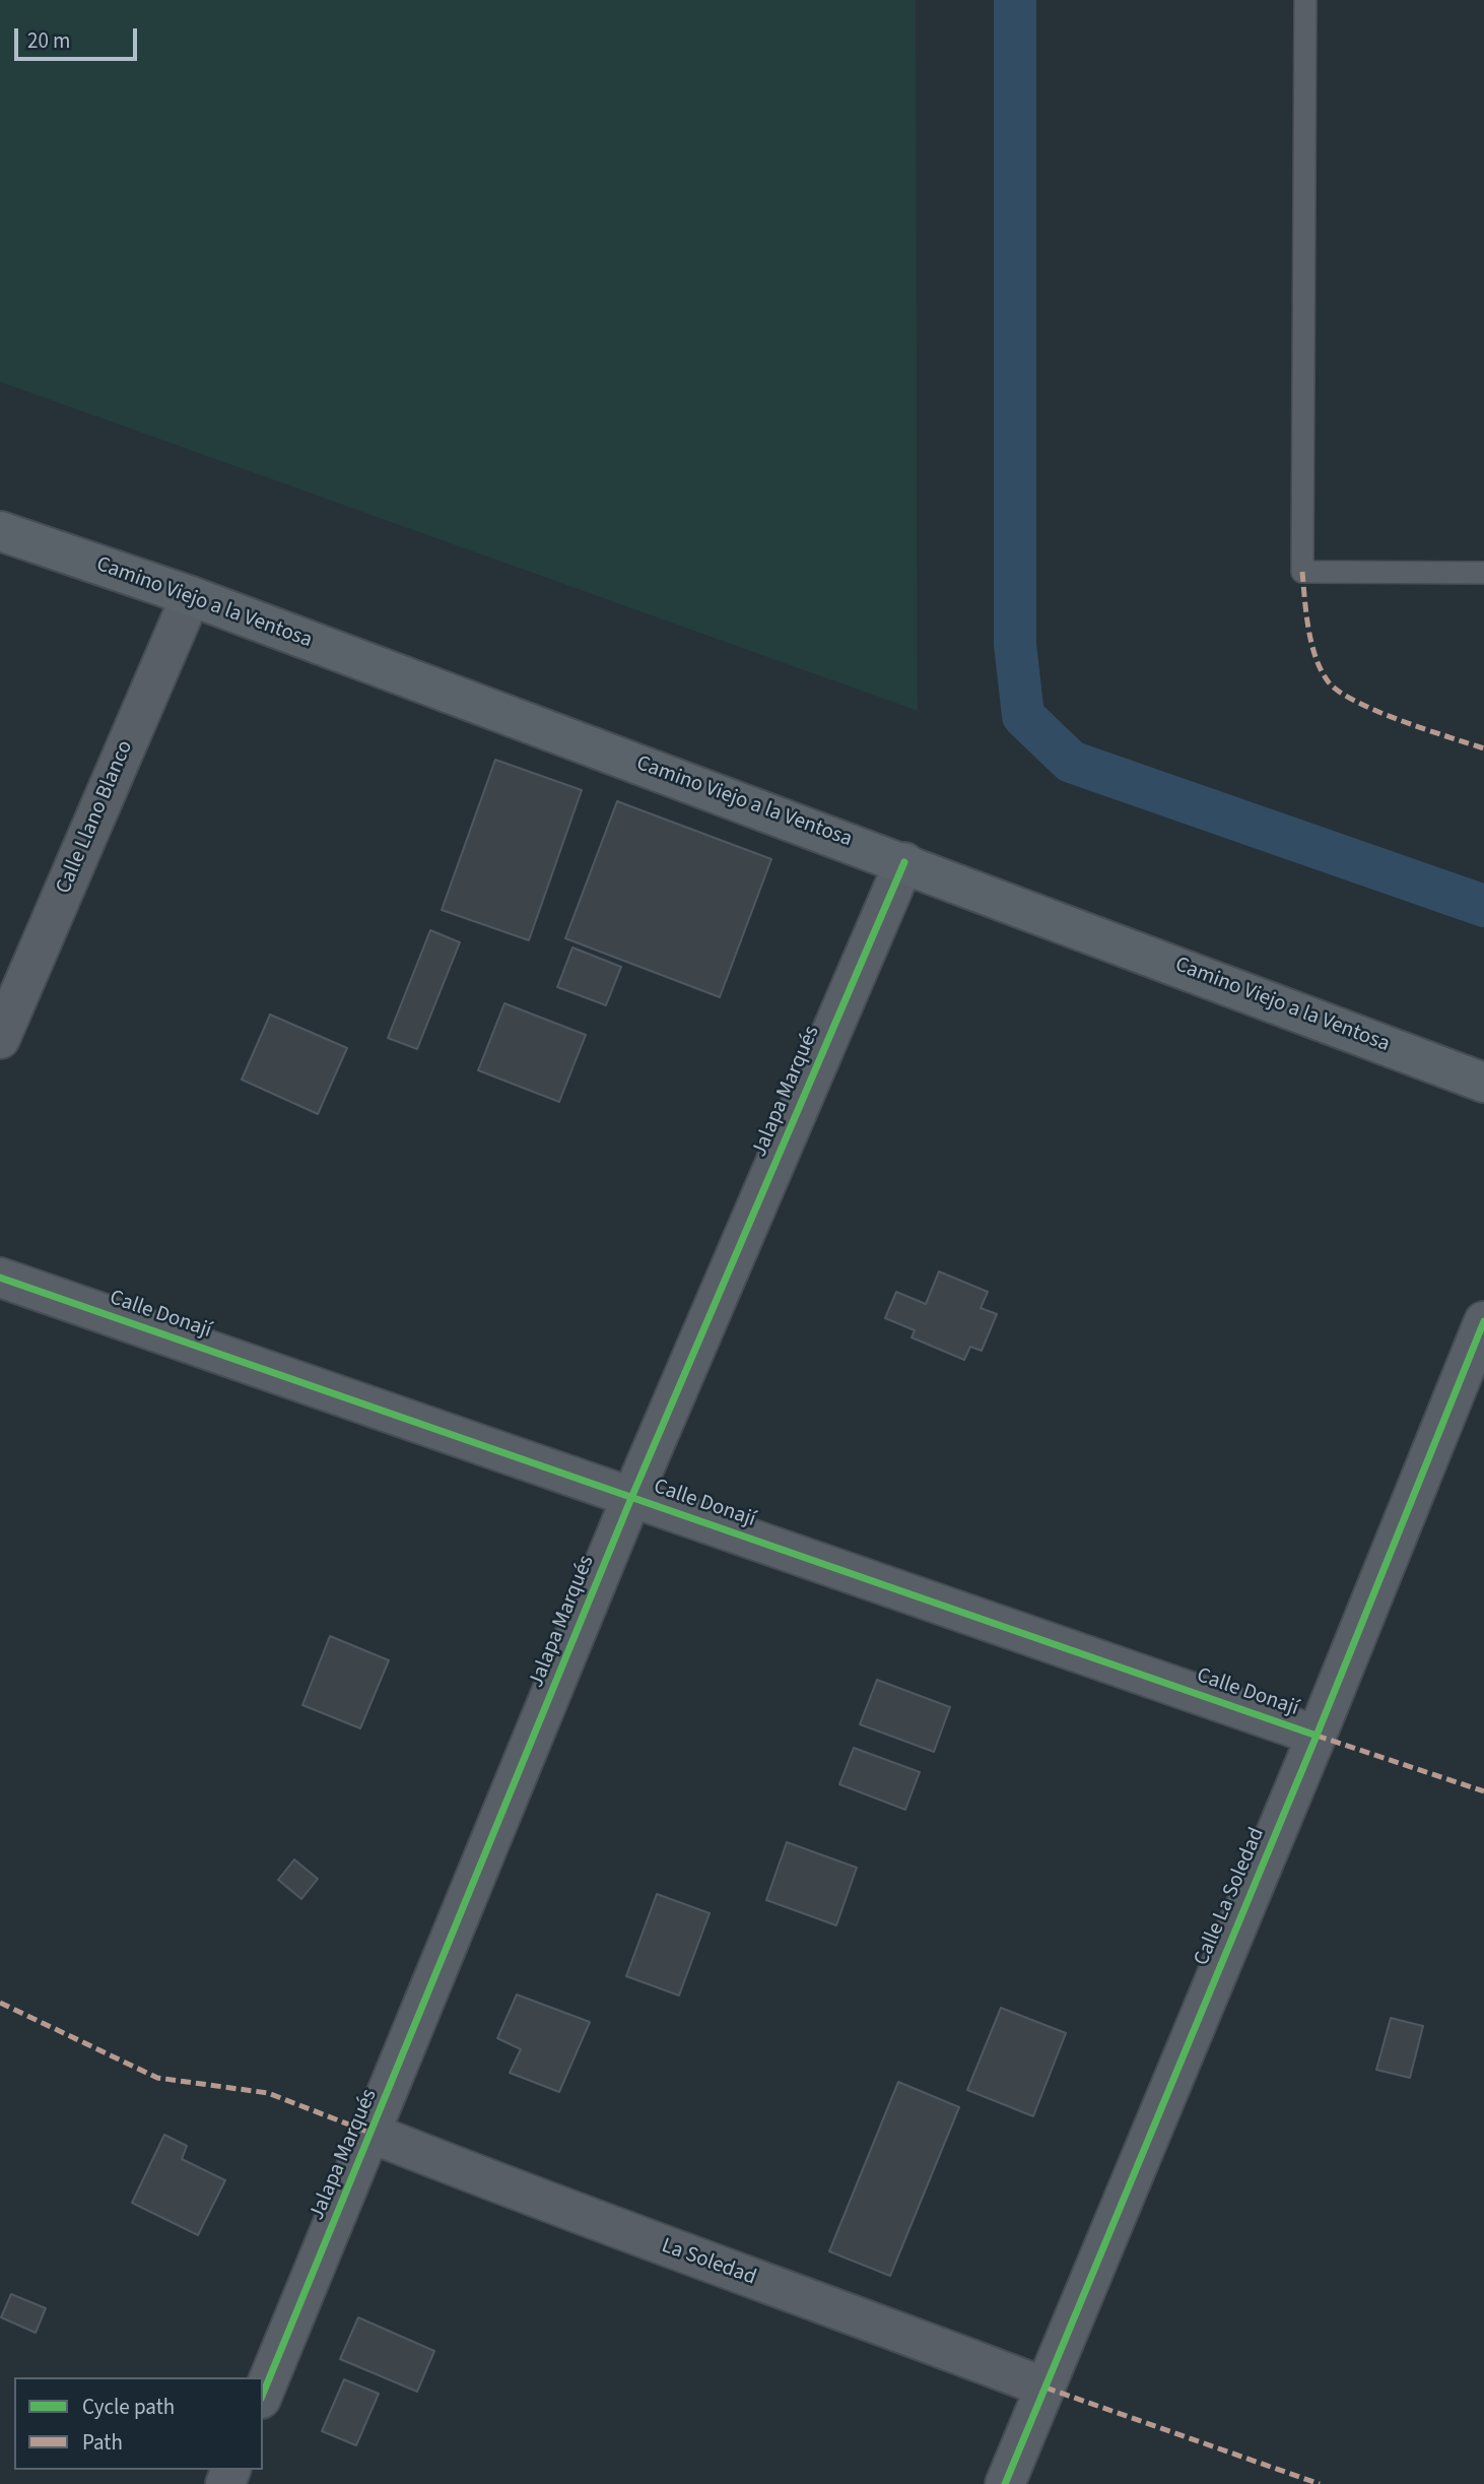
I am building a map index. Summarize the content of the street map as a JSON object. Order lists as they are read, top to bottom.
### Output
{
  "streets": {
    "main road": ["Camino Viejo a la Ventosa"],
    "street": [
      "Calle Llano Blanco",
      "Jalapa Marqués",
      "Calle Donají",
      "Calle La Soledad",
      "La Soledad"
    ]
  },
  "crossings": [
    ["Camino Viejo a la Ventosa", "Calle Llano Blanco"],
    ["Camino Viejo a la Ventosa", "Jalapa Marqués"],
    ["Jalapa Marqués", "Calle Donají"],
    ["Jalapa Marqués", "La Soledad"],
    ["Calle Donají", "Calle La Soledad"],
    ["Calle La Soledad", "La Soledad"]
  ],
  "legend": ["Cycle path", "Path"],
  "scale_bar": "20 m"
}
